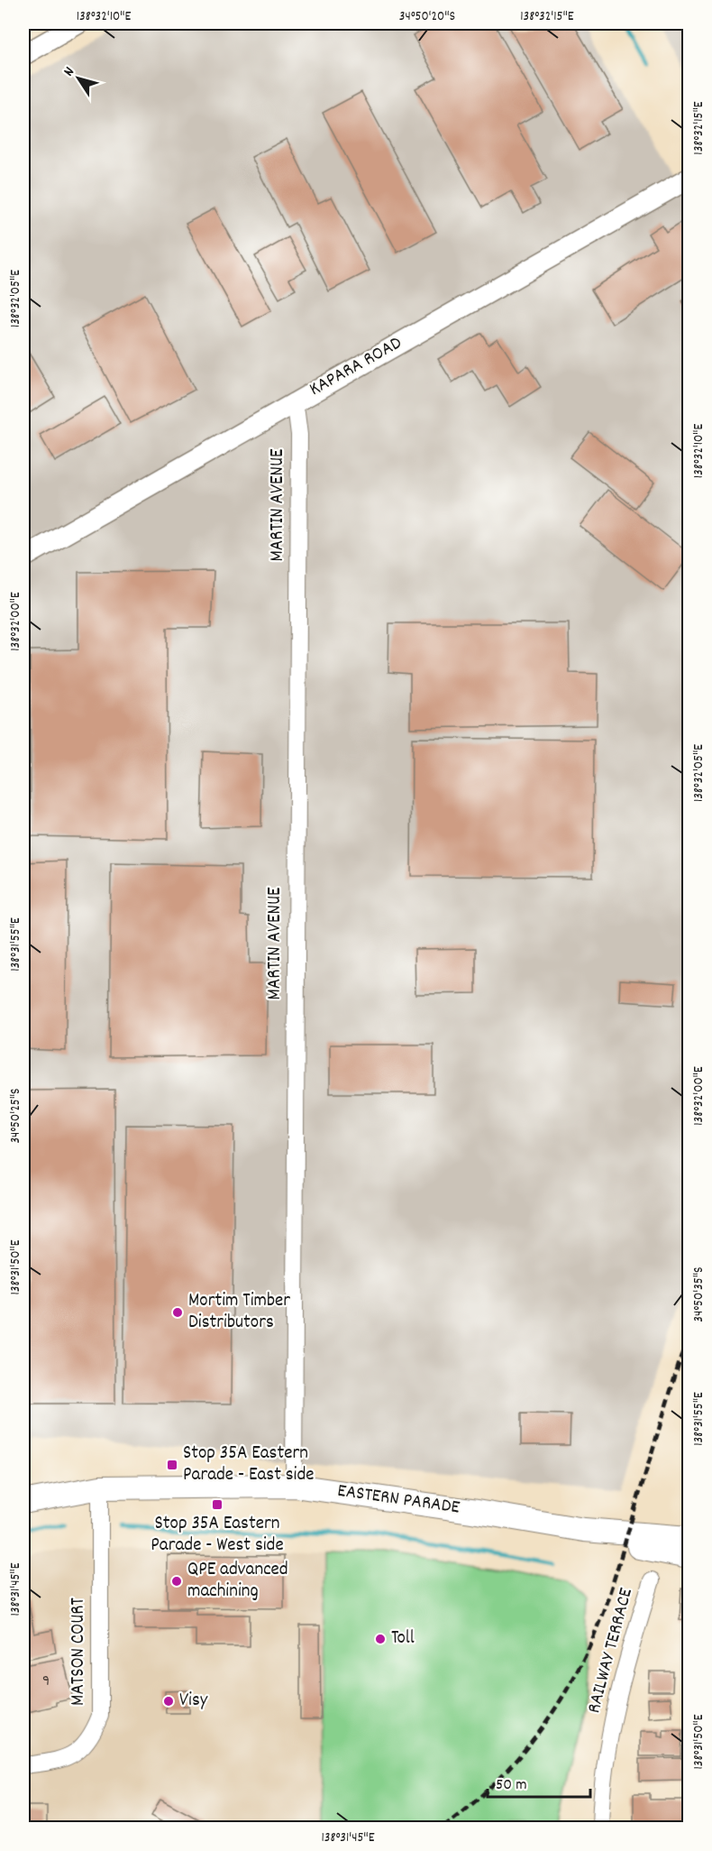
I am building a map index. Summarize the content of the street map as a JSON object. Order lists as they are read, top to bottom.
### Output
{
  "streets": {
    "main road": ["EASTERN PARADE"],
    "street": [
      "KAPARA ROAD",
      "MARTIN AVENUE",
      "RAILWAY TERRACE",
      "MATSON COURT"
    ]
  },
  "crossings": [
    ["KAPARA ROAD", "MARTIN AVENUE"],
    ["MARTIN AVENUE", "EASTERN PARADE"],
    ["EASTERN PARADE", "MATSON COURT"]
  ],
  "places": {
    "other": [
      "Mortim Timber Distributors",
      "QPE advanced machining",
      "Toll",
      "Visy"
    ],
    "transit": ["Stop 35A Eastern Parade - East side", "Stop 35A Eastern Parade - West side"]
  },
  "house_numbers": ["9"],
  "scale_bar": "50 m",
  "north": "top left",
  "coordinates": [
    "138°32'10\"E",
    "34°50'20\"S",
    "138°32'15\"E",
    "138°32'05\"E",
    "138°32'00\"E",
    "138°31'55\"E",
    "34°50'25\"S",
    "138°31'50\"E",
    "34°50'35\"S",
    "138°31'45\"E"
  ]
}
